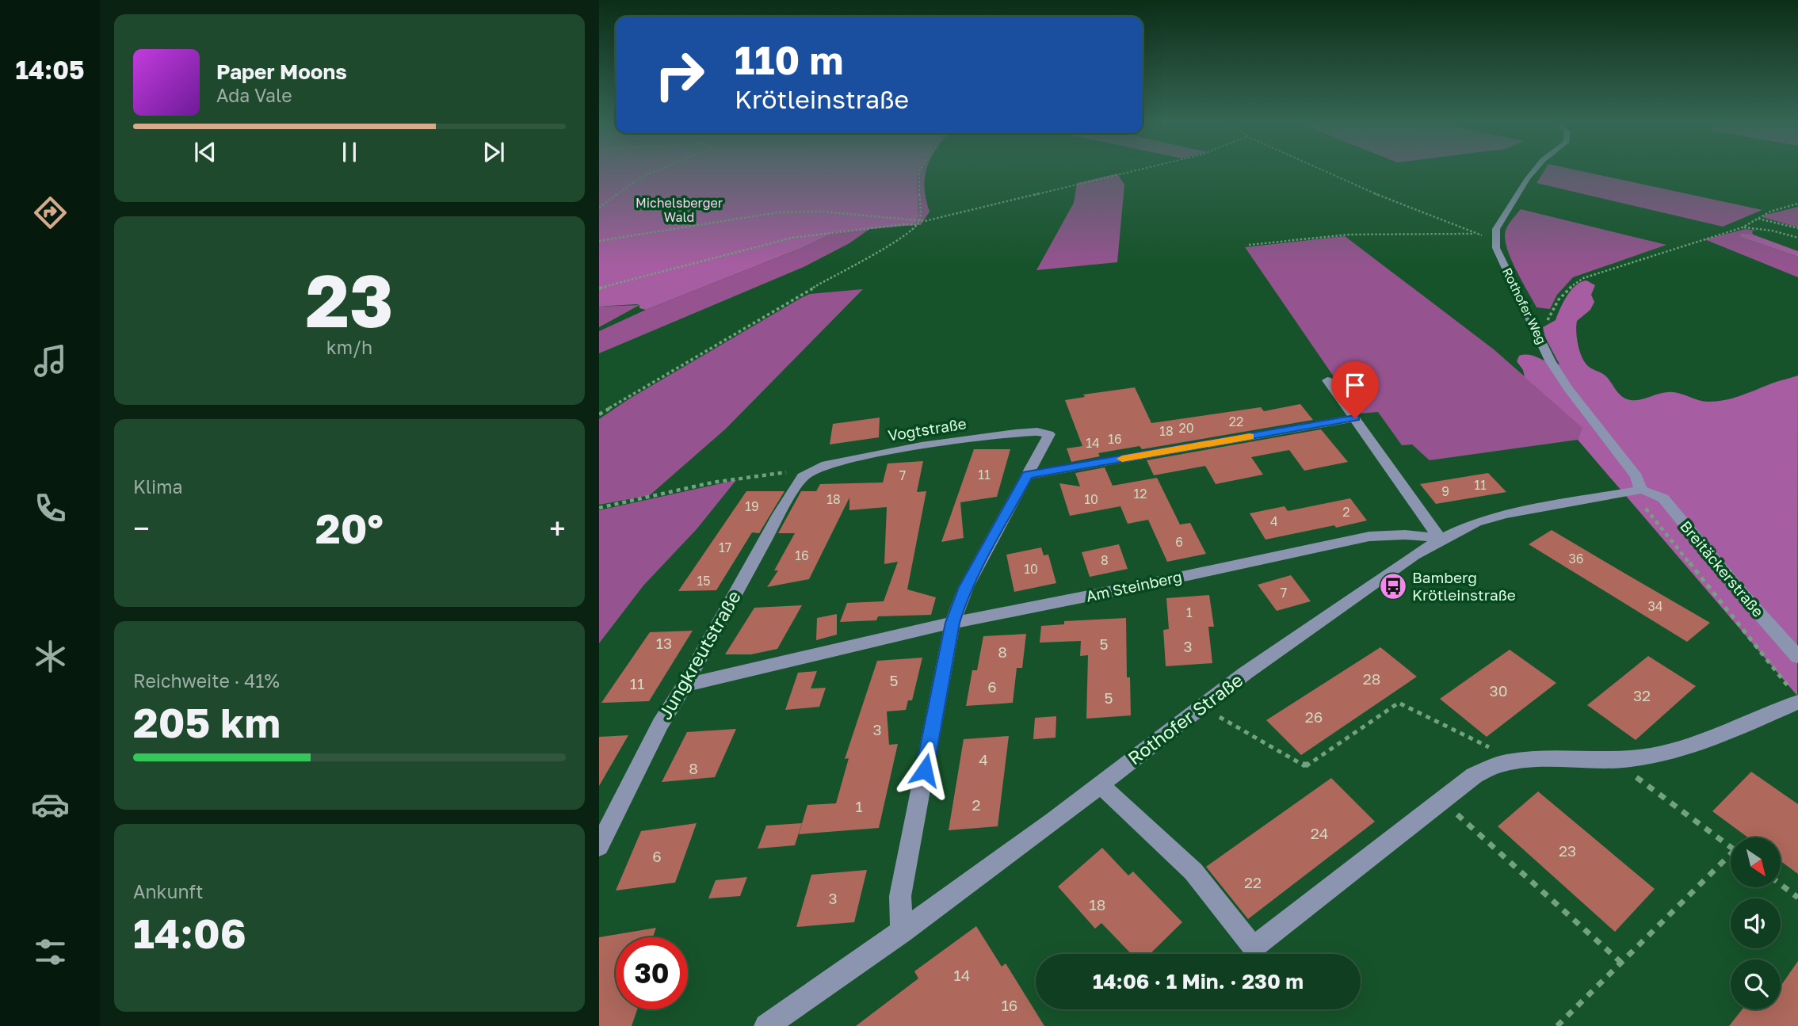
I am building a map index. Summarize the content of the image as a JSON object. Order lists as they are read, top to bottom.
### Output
{
  "streets": {
    "street": [
      "Rothofer Weg",
      "Vogtstraße",
      "Breitäckerstraße",
      "Am Steinberg",
      "Jungkreutstraße",
      "Rothofer Straße"
    ]
  },
  "crossings": [
    ["Rothofer Weg", "Breitäckerstraße"],
    ["Rothofer Weg", "Rothofer Straße"],
    ["Vogtstraße", "Jungkreutstraße"],
    ["Breitäckerstraße", "Rothofer Straße"],
    ["Am Steinberg", "Jungkreutstraße"],
    ["Am Steinberg", "Rothofer Straße"]
  ],
  "parks": ["Michelsberger Wald"],
  "places": {
    "bus stop": ["Bamberg Krötleinstraße"]
  },
  "house_numbers": [
    "22",
    "20",
    "18",
    "16",
    "14",
    "11",
    "7",
    "11",
    "9",
    "12",
    "18",
    "10",
    "19",
    "2",
    "4",
    "6",
    "17",
    "16",
    "36",
    "8",
    "10",
    "15",
    "7",
    "34",
    "1",
    "13",
    "5",
    "3",
    "8",
    "28",
    "5",
    "11",
    "6",
    "30",
    "32",
    "5",
    "26",
    "3",
    "4",
    "8",
    "2",
    "1",
    "24",
    "23",
    "6",
    "22",
    "3",
    "18",
    "14",
    "16"
  ],
  "north": "bottom right",
  "page": {
    "tabs": "14:05",
    "turn": ["110 m", "Krötleinstraße"],
    "song": ["Paper Moons", "Ada Vale"],
    "tile": [
      ["23", "km/h"],
      "Klima",
      ["Reichweite · 41%", "205 km"],
      ["Ankunft", "14:06"]
    ],
    "heat": ["−", "20°", "+"],
    "limit": "30",
    "trip": "14:06 · 1 Min. · 230 m"
  }
}
